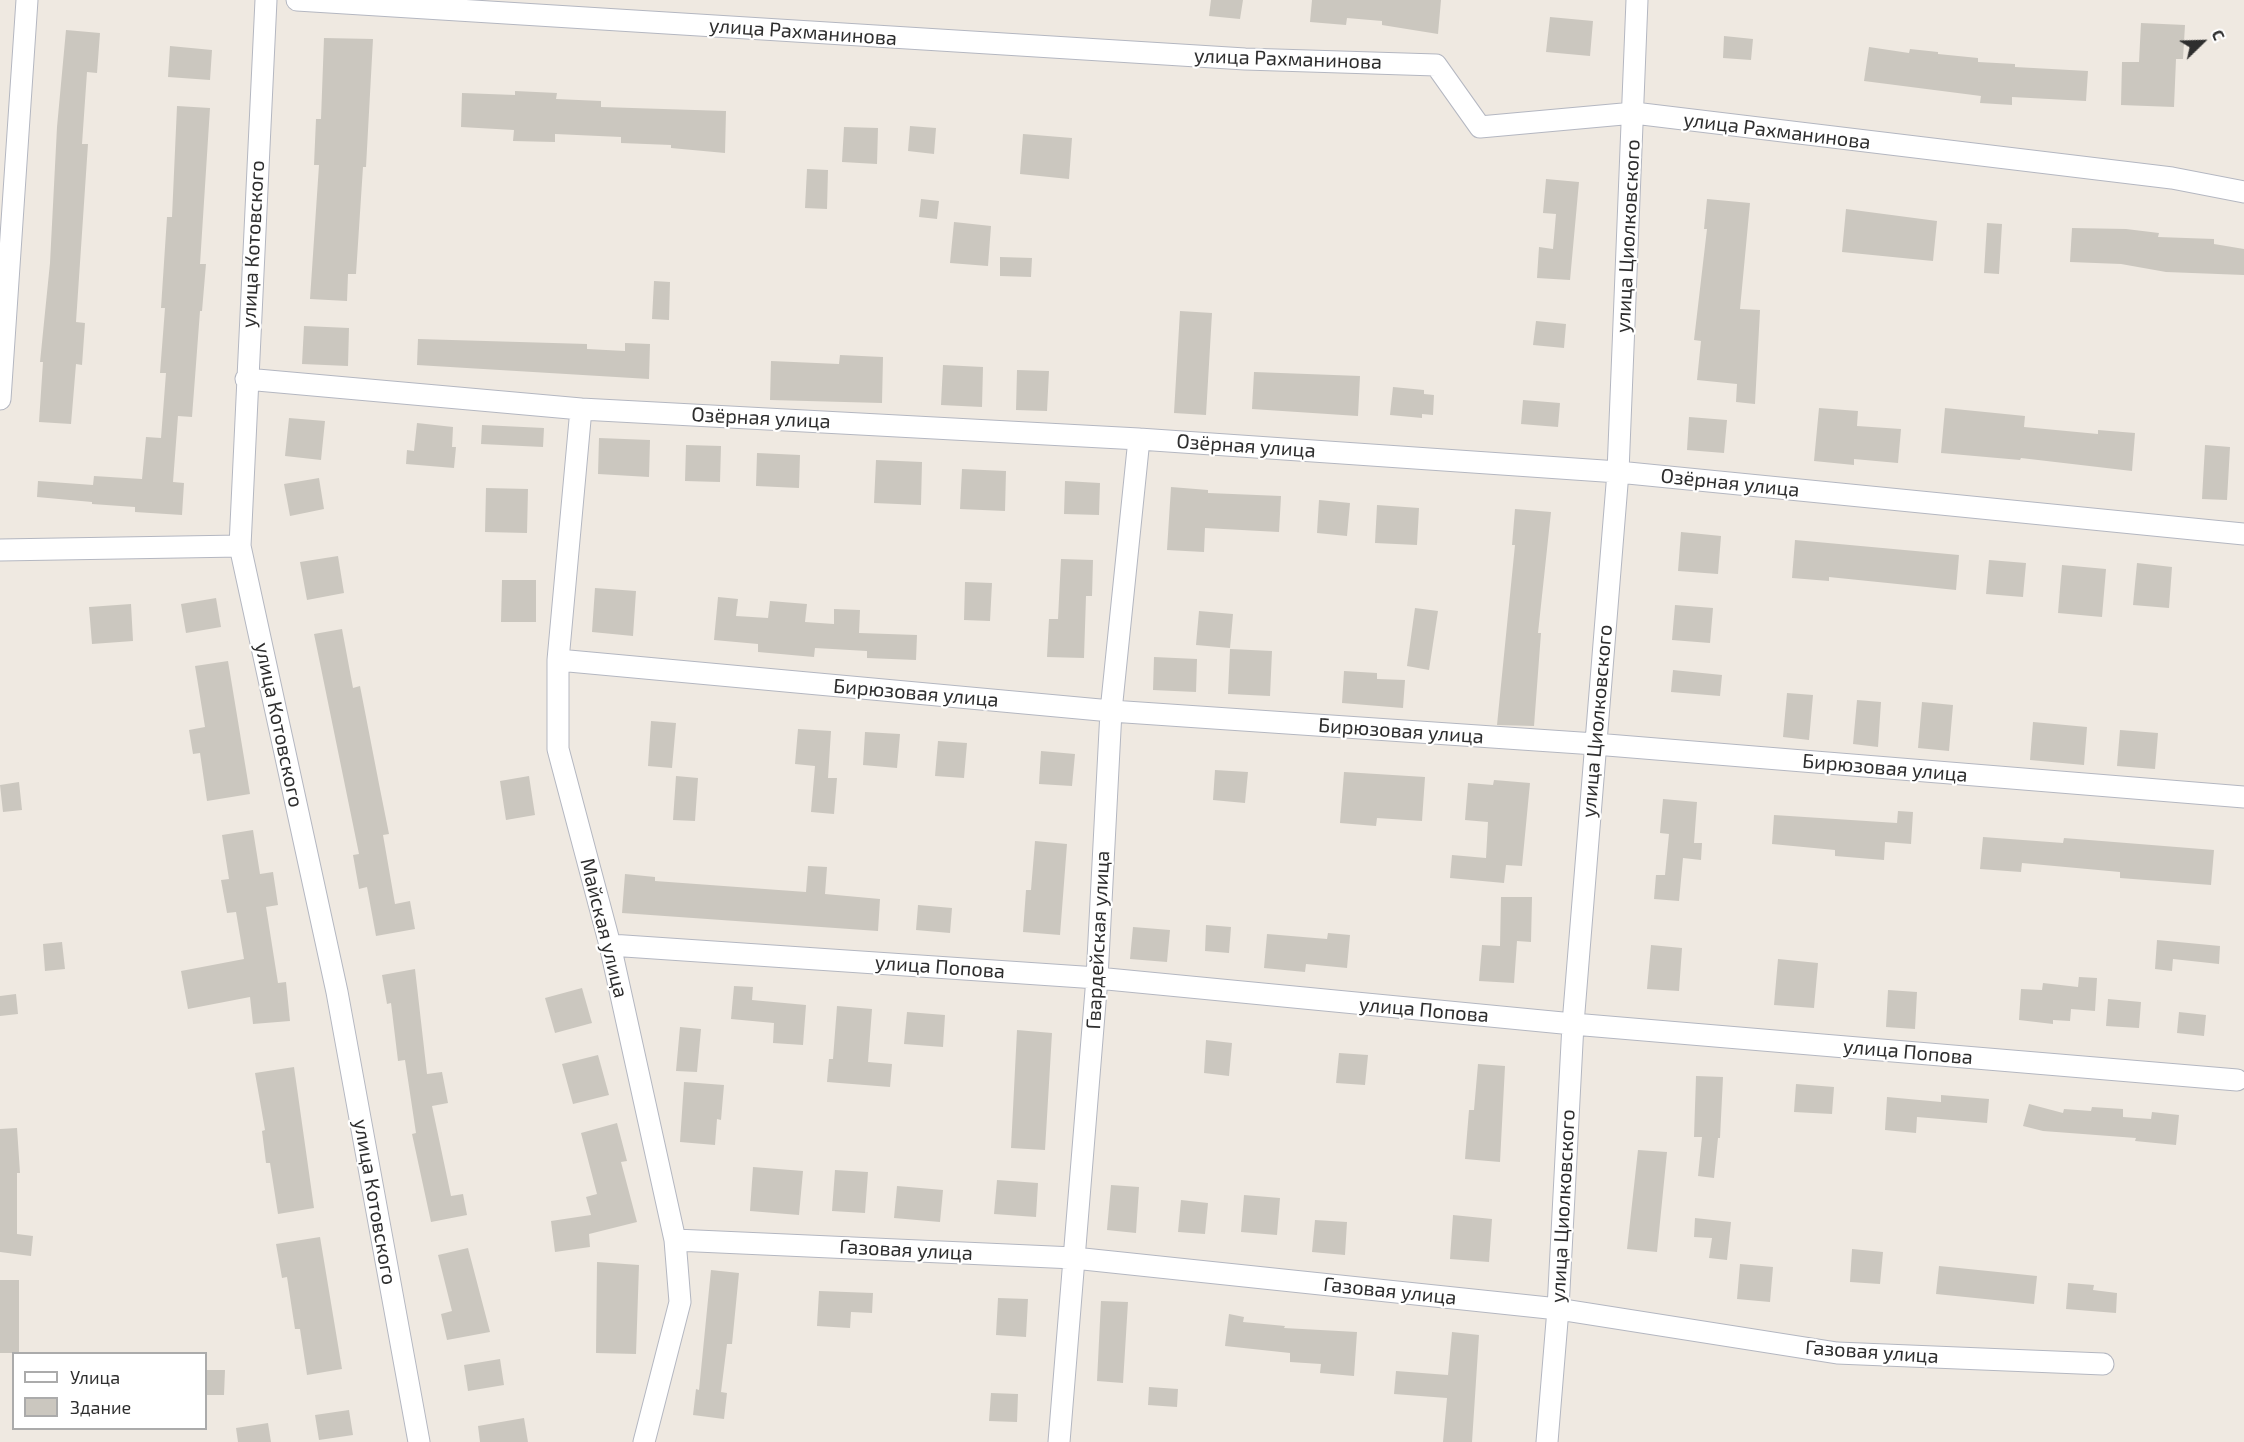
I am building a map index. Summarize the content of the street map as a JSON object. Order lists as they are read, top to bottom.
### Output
{
  "streets": {
    "street": [
      "улица Рахманинова",
      "улица Циолковского",
      "улица Котовского",
      "Озёрная улица",
      "Бирюзовая улица",
      "Майская улица",
      "Гвардейская улица",
      "улица Попова",
      "Газовая улица"
    ]
  },
  "crossings": [
    ["улица Рахманинова", "улица Циолковского"],
    ["улица Циолковского", "Озёрная улица"],
    ["улица Циолковского", "Бирюзовая улица"],
    ["улица Циолковского", "улица Попова"],
    ["улица Циолковского", "Газовая улица"],
    ["улица Котовского", "Озёрная улица"],
    ["Озёрная улица", "Майская улица"],
    ["Озёрная улица", "Гвардейская улица"],
    ["Бирюзовая улица", "Майская улица"],
    ["Бирюзовая улица", "Гвардейская улица"],
    ["Майская улица", "улица Попова"],
    ["Майская улица", "Газовая улица"],
    ["Гвардейская улица", "улица Попова"],
    ["Гвардейская улица", "Газовая улица"]
  ],
  "legend": ["Улица", "Здание"],
  "north": "top right"
}
